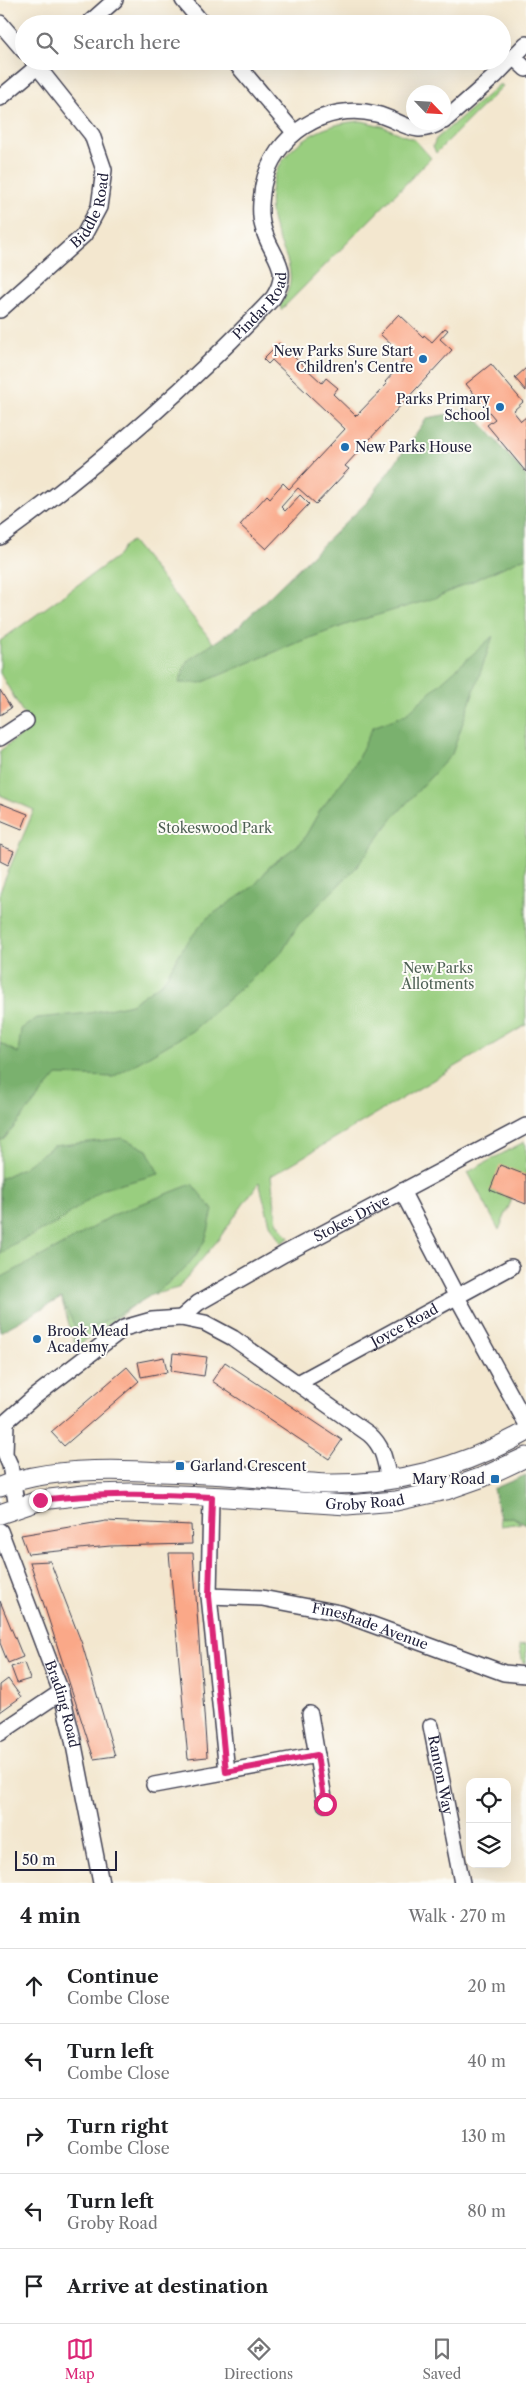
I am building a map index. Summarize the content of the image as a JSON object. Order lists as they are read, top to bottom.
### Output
{
  "streets": {
    "main road": ["Groby Road"],
    "street": [
      "Biddle Road",
      "Pindar Road",
      "Stokes Drive",
      "Joyce Road",
      "Fineshade Avenue",
      "Brading Road",
      "Ranton Way"
    ]
  },
  "parks": ["Stokeswood Park", "New Parks Allotments"],
  "places": {
    "other": [
      "New Parks Sure Start Children's Centre",
      "Parks Primary School",
      "New Parks House",
      "Brook Mead Academy"
    ],
    "transit": ["Garland Crescent", "Mary Road"]
  },
  "scale_bar": "50 m",
  "north": "bottom right",
  "page": {
    "search": "Search here",
    "scale": "50 m",
    "heading": ["4 min", "Walk · 270 m"],
    "list": [
      ["Continue", "Combe Close", "20 m"],
      ["Turn left", "Combe Close", "40 m"],
      ["Turn right", "Combe Close", "130 m"],
      ["Turn left", "Groby Road", "80 m"],
      "Arrive at destination"
    ],
    "nav": ["Map", "Directions", "Saved"]
  }
}
